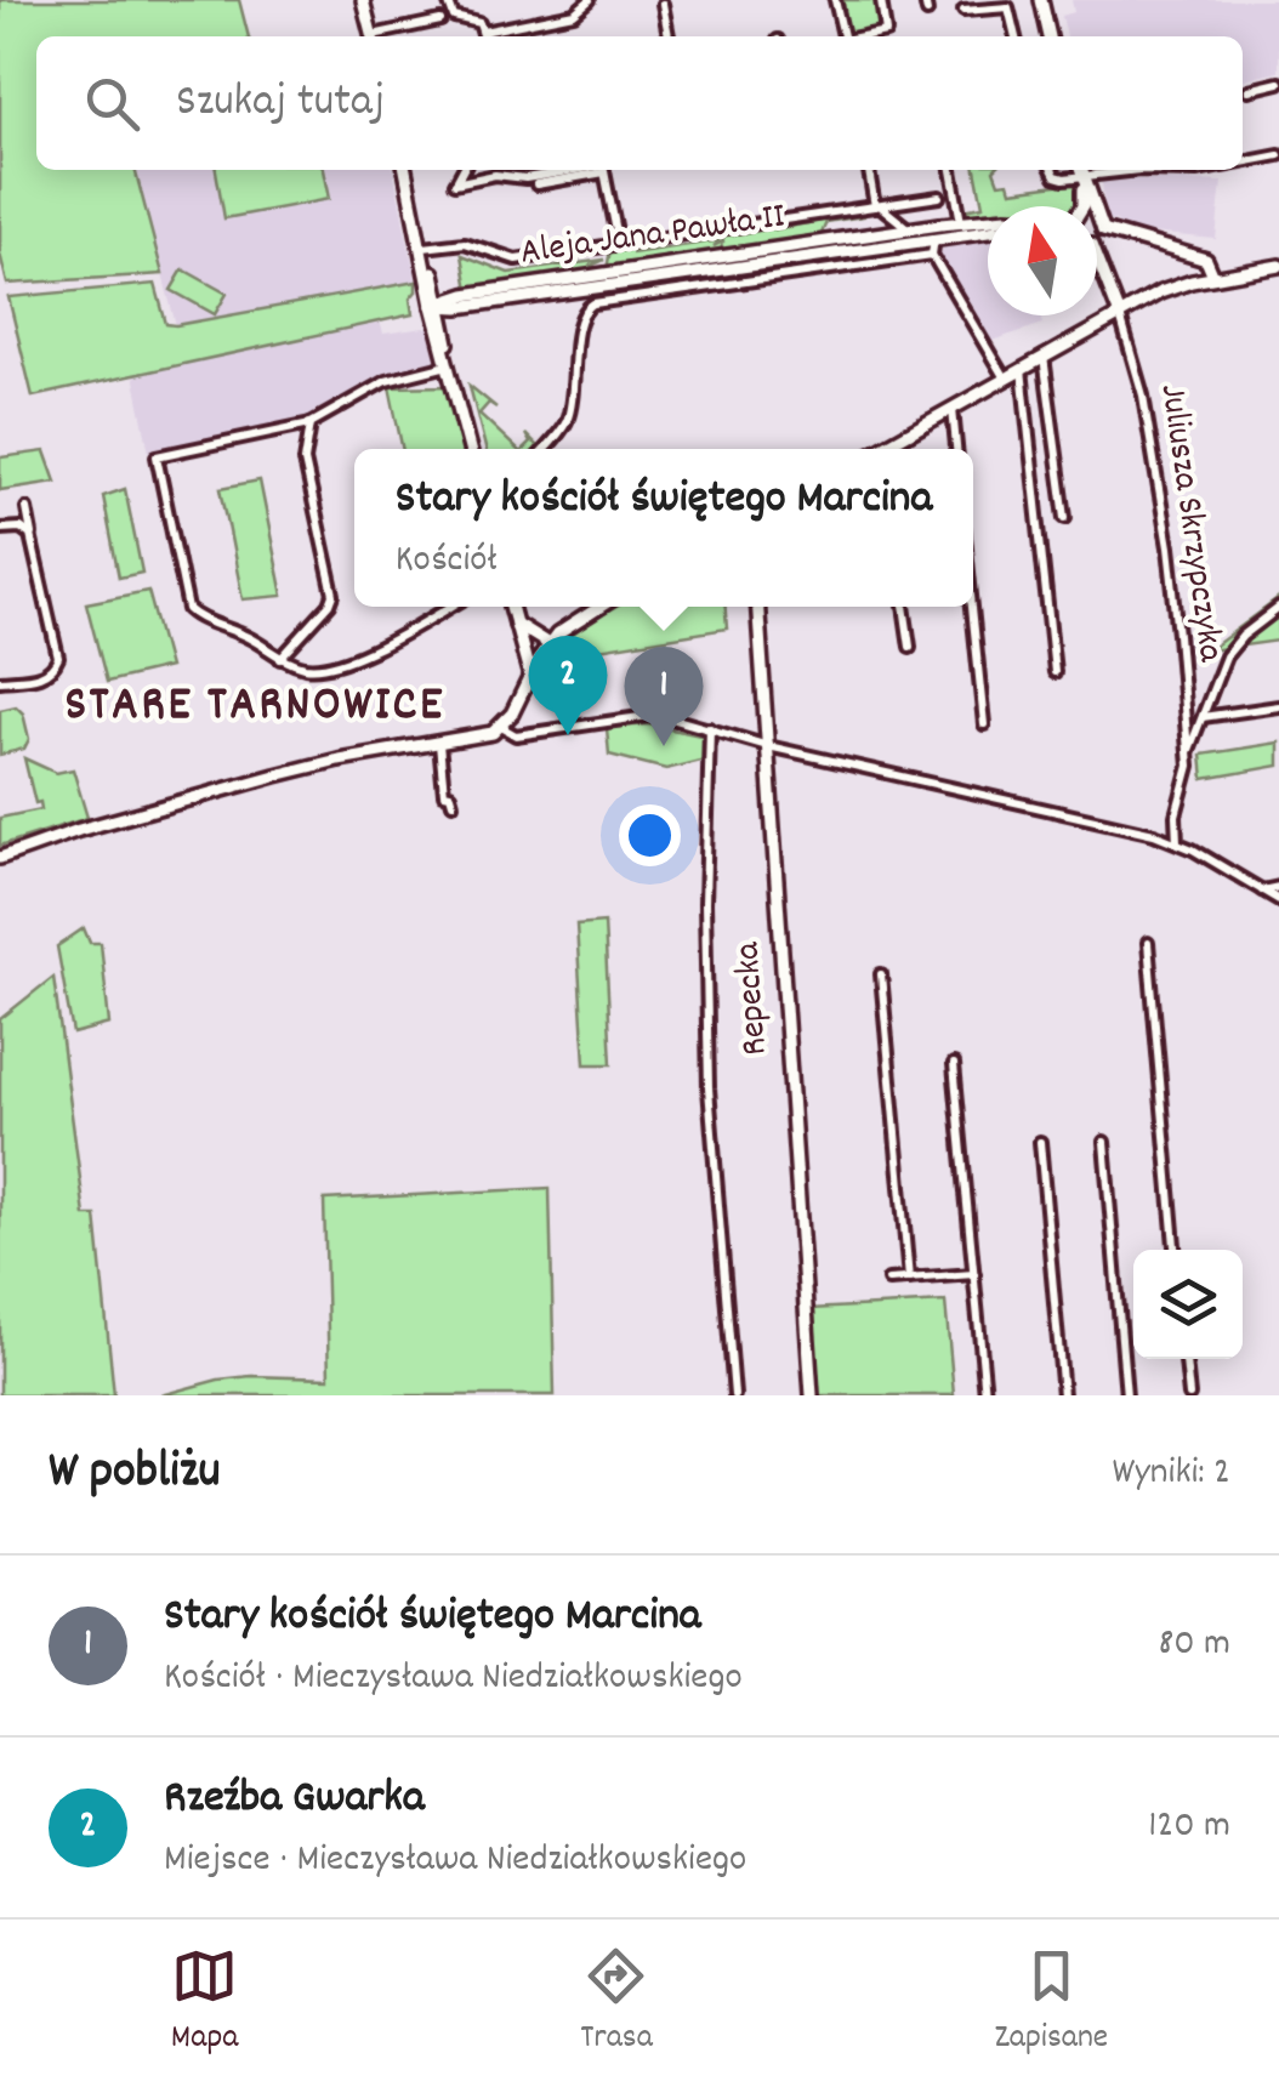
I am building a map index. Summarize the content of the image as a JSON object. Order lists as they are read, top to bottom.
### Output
{
  "streets": {
    "street": ["Aleja Jana Pawła II", "Juliusza Skrzypczyka", "Repecka"]
  },
  "districts": ["STARE TARNOWICE"],
  "north": "top",
  "page": {
    "search": "Szukaj tutaj",
    "popup": ["Stary kościół świętego Marcina", "Kościół"],
    "pins": ["2", "1"],
    "heading": ["W pobliżu", "Wyniki: 2"],
    "list": [
      {
        "mark": "1",
        "name": "Stary kościół świętego Marcina",
        "note": "Kościół · Mieczysława Niedziałkowskiego",
        "value": "80 m"
      },
      {
        "mark": "2",
        "name": "Rzeźba Gwarka",
        "note": "Miejsce · Mieczysława Niedziałkowskiego",
        "value": "120 m"
      }
    ],
    "nav": ["Mapa", "Trasa", "Zapisane"]
  }
}
